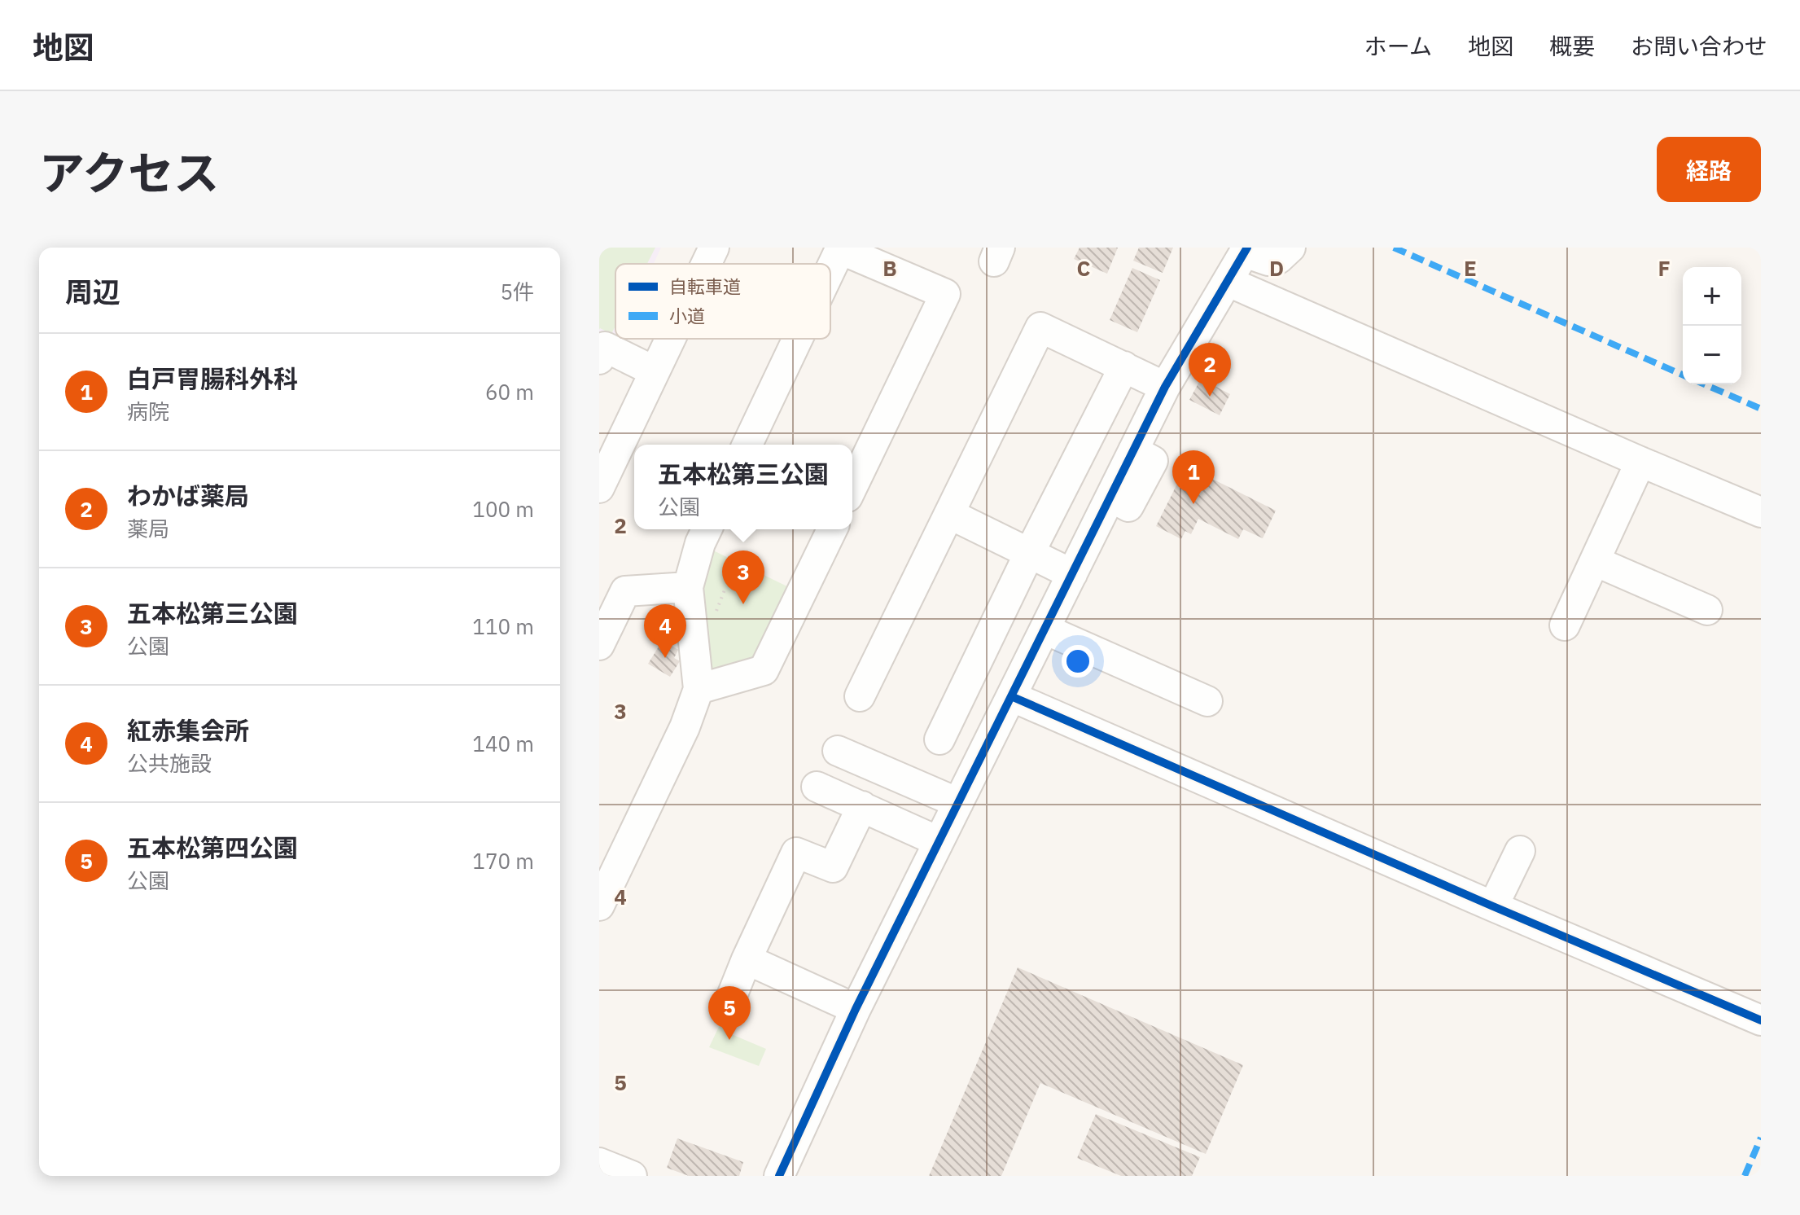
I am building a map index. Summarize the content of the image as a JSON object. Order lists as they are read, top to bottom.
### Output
{
  "legend": ["自転車道", "小道"],
  "page": {
    "header": "地図",
    "nav": [
      "ホーム",
      "地図",
      "概要",
      "お問い合わせ"
    ],
    "title": "アクセス",
    "buttons": "経路",
    "heading": ["周辺", "5件"],
    "map_buttons": ["+", "−"],
    "list": [
      {
        "mark": "1",
        "name": "白戸胃腸科外科",
        "note": "病院",
        "value": "60 m"
      },
      {
        "mark": "2",
        "name": "わかば薬局",
        "note": "薬局",
        "value": "100 m"
      },
      {
        "mark": "3",
        "name": "五本松第三公園",
        "note": "公園",
        "value": "110 m"
      },
      {
        "mark": "4",
        "name": "紅赤集会所",
        "note": "公共施設",
        "value": "140 m"
      },
      {
        "mark": "5",
        "name": "五本松第四公園",
        "note": "公園",
        "value": "170 m"
      }
    ],
    "pins": [
      "2",
      "1",
      "3",
      "4",
      "5"
    ],
    "popup": ["五本松第三公園", "公園"]
  },
  "grid": {
    "columns": [
      "B",
      "C",
      "D",
      "E",
      "F"
    ],
    "rows": [
      "2",
      "3",
      "4",
      "5"
    ]
  }
}
